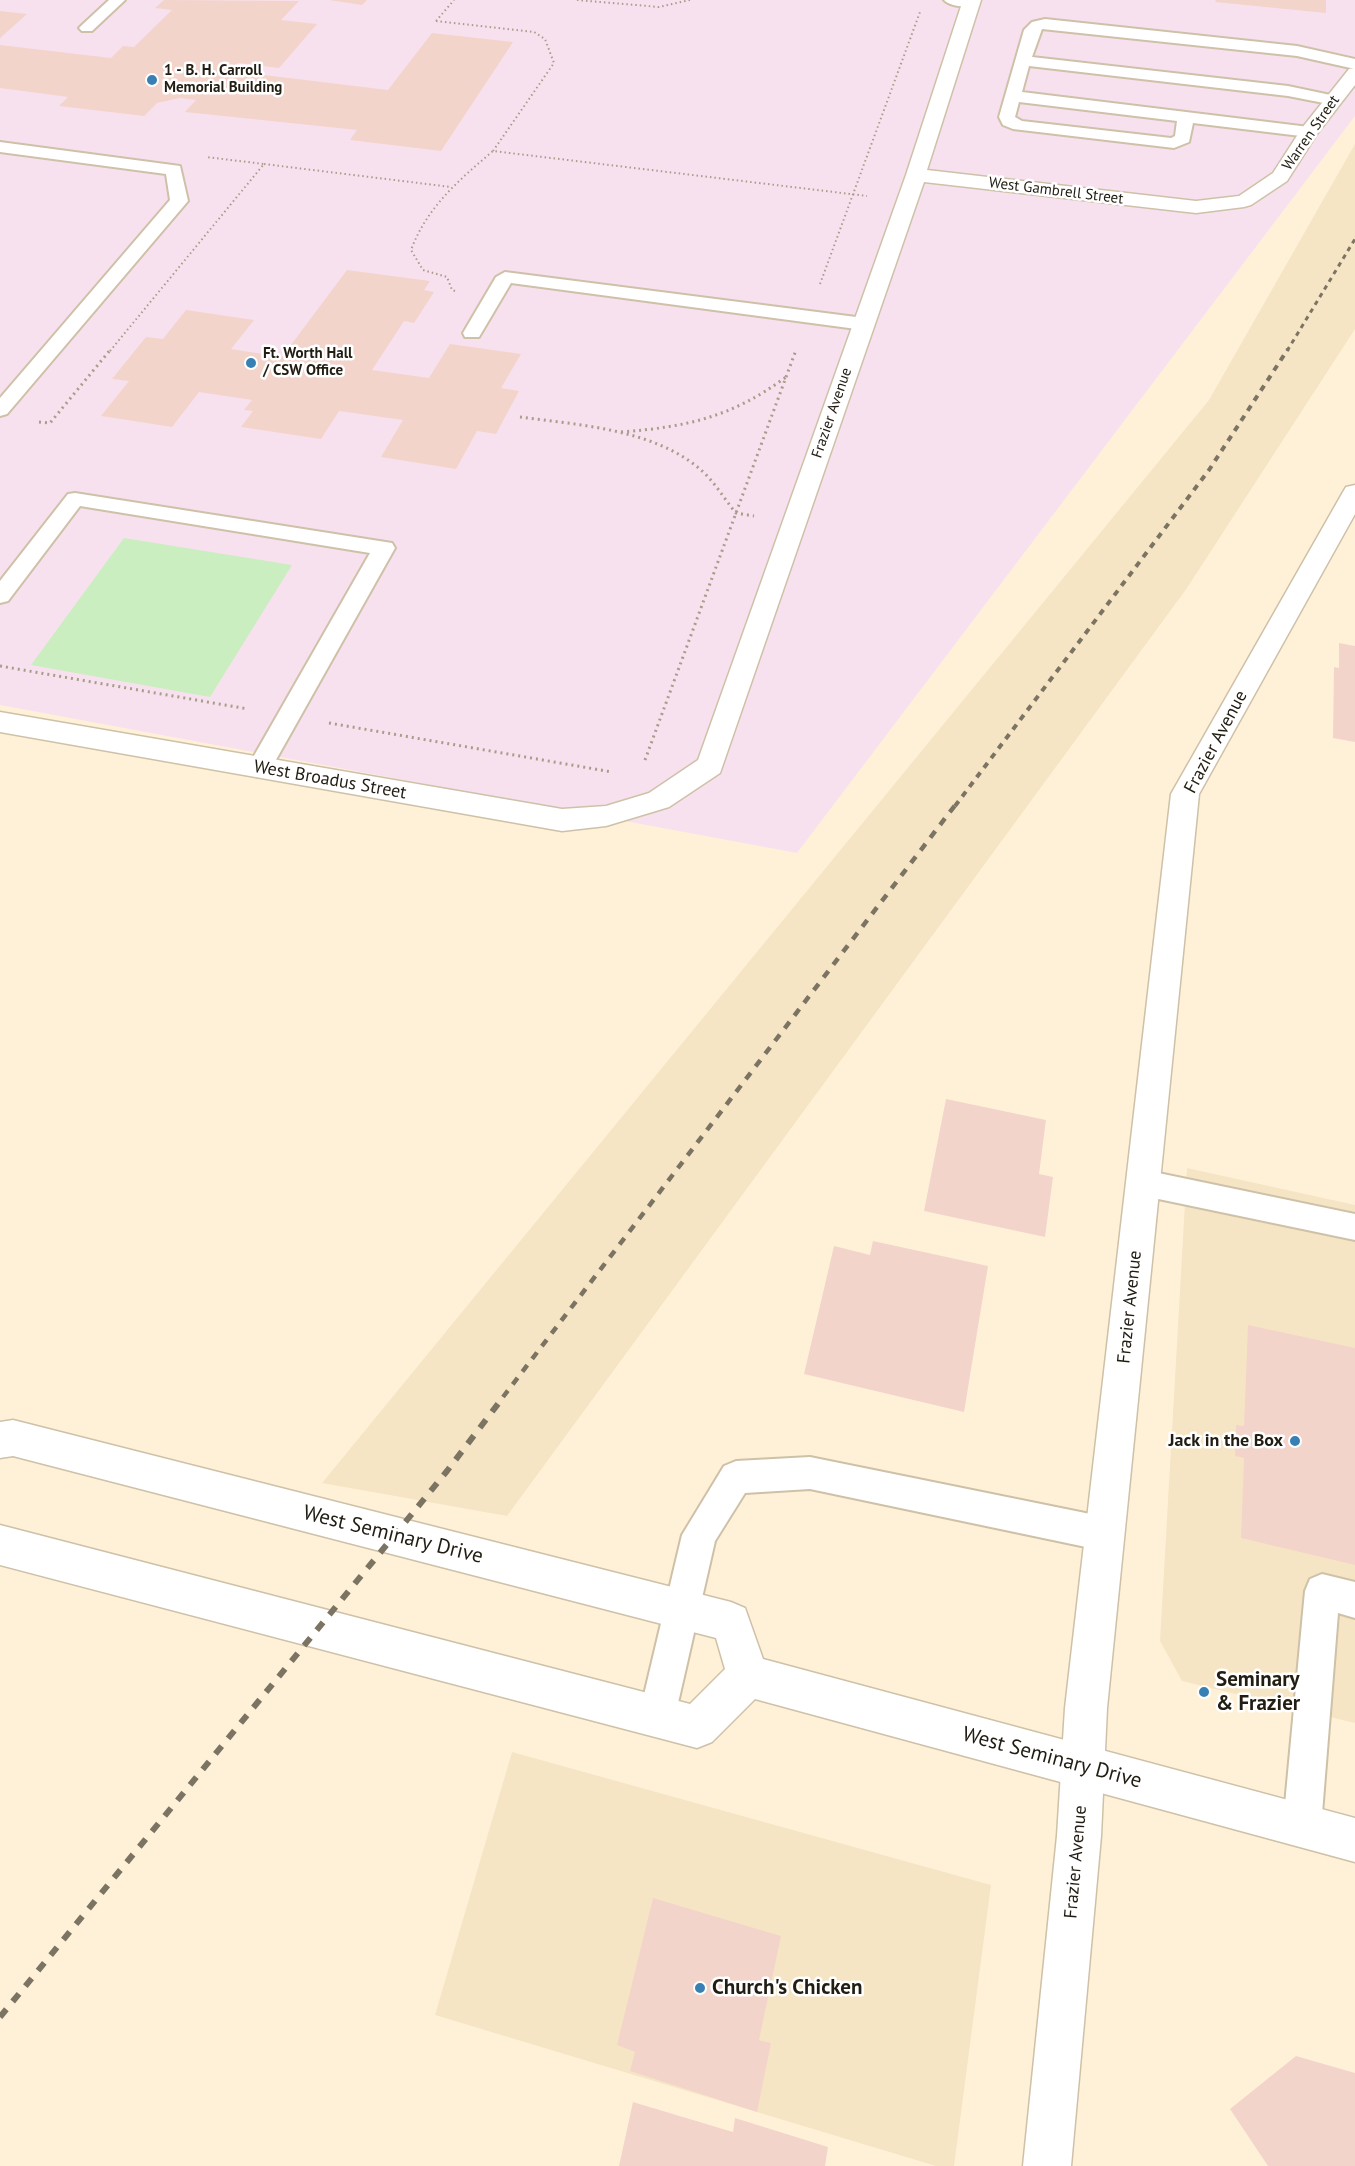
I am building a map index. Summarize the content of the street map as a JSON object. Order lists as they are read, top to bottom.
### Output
{
  "streets": {
    "street": [
      "Warren Street",
      "West Gambrell Street",
      "Frazier Avenue",
      "West Broadus Street",
      "West Seminary Drive"
    ]
  },
  "crossings": [
    ["Warren Street", "West Gambrell Street"],
    ["West Gambrell Street", "Frazier Avenue"],
    ["Frazier Avenue", "West Broadus Street"],
    ["Frazier Avenue", "West Seminary Drive"]
  ],
  "places": [
    "1 - B. H. Carroll Memorial Building",
    "Ft. Worth Hall / CSW Office",
    "Jack in the Box",
    "Seminary & Frazier",
    "Church's Chicken"
  ]
}
